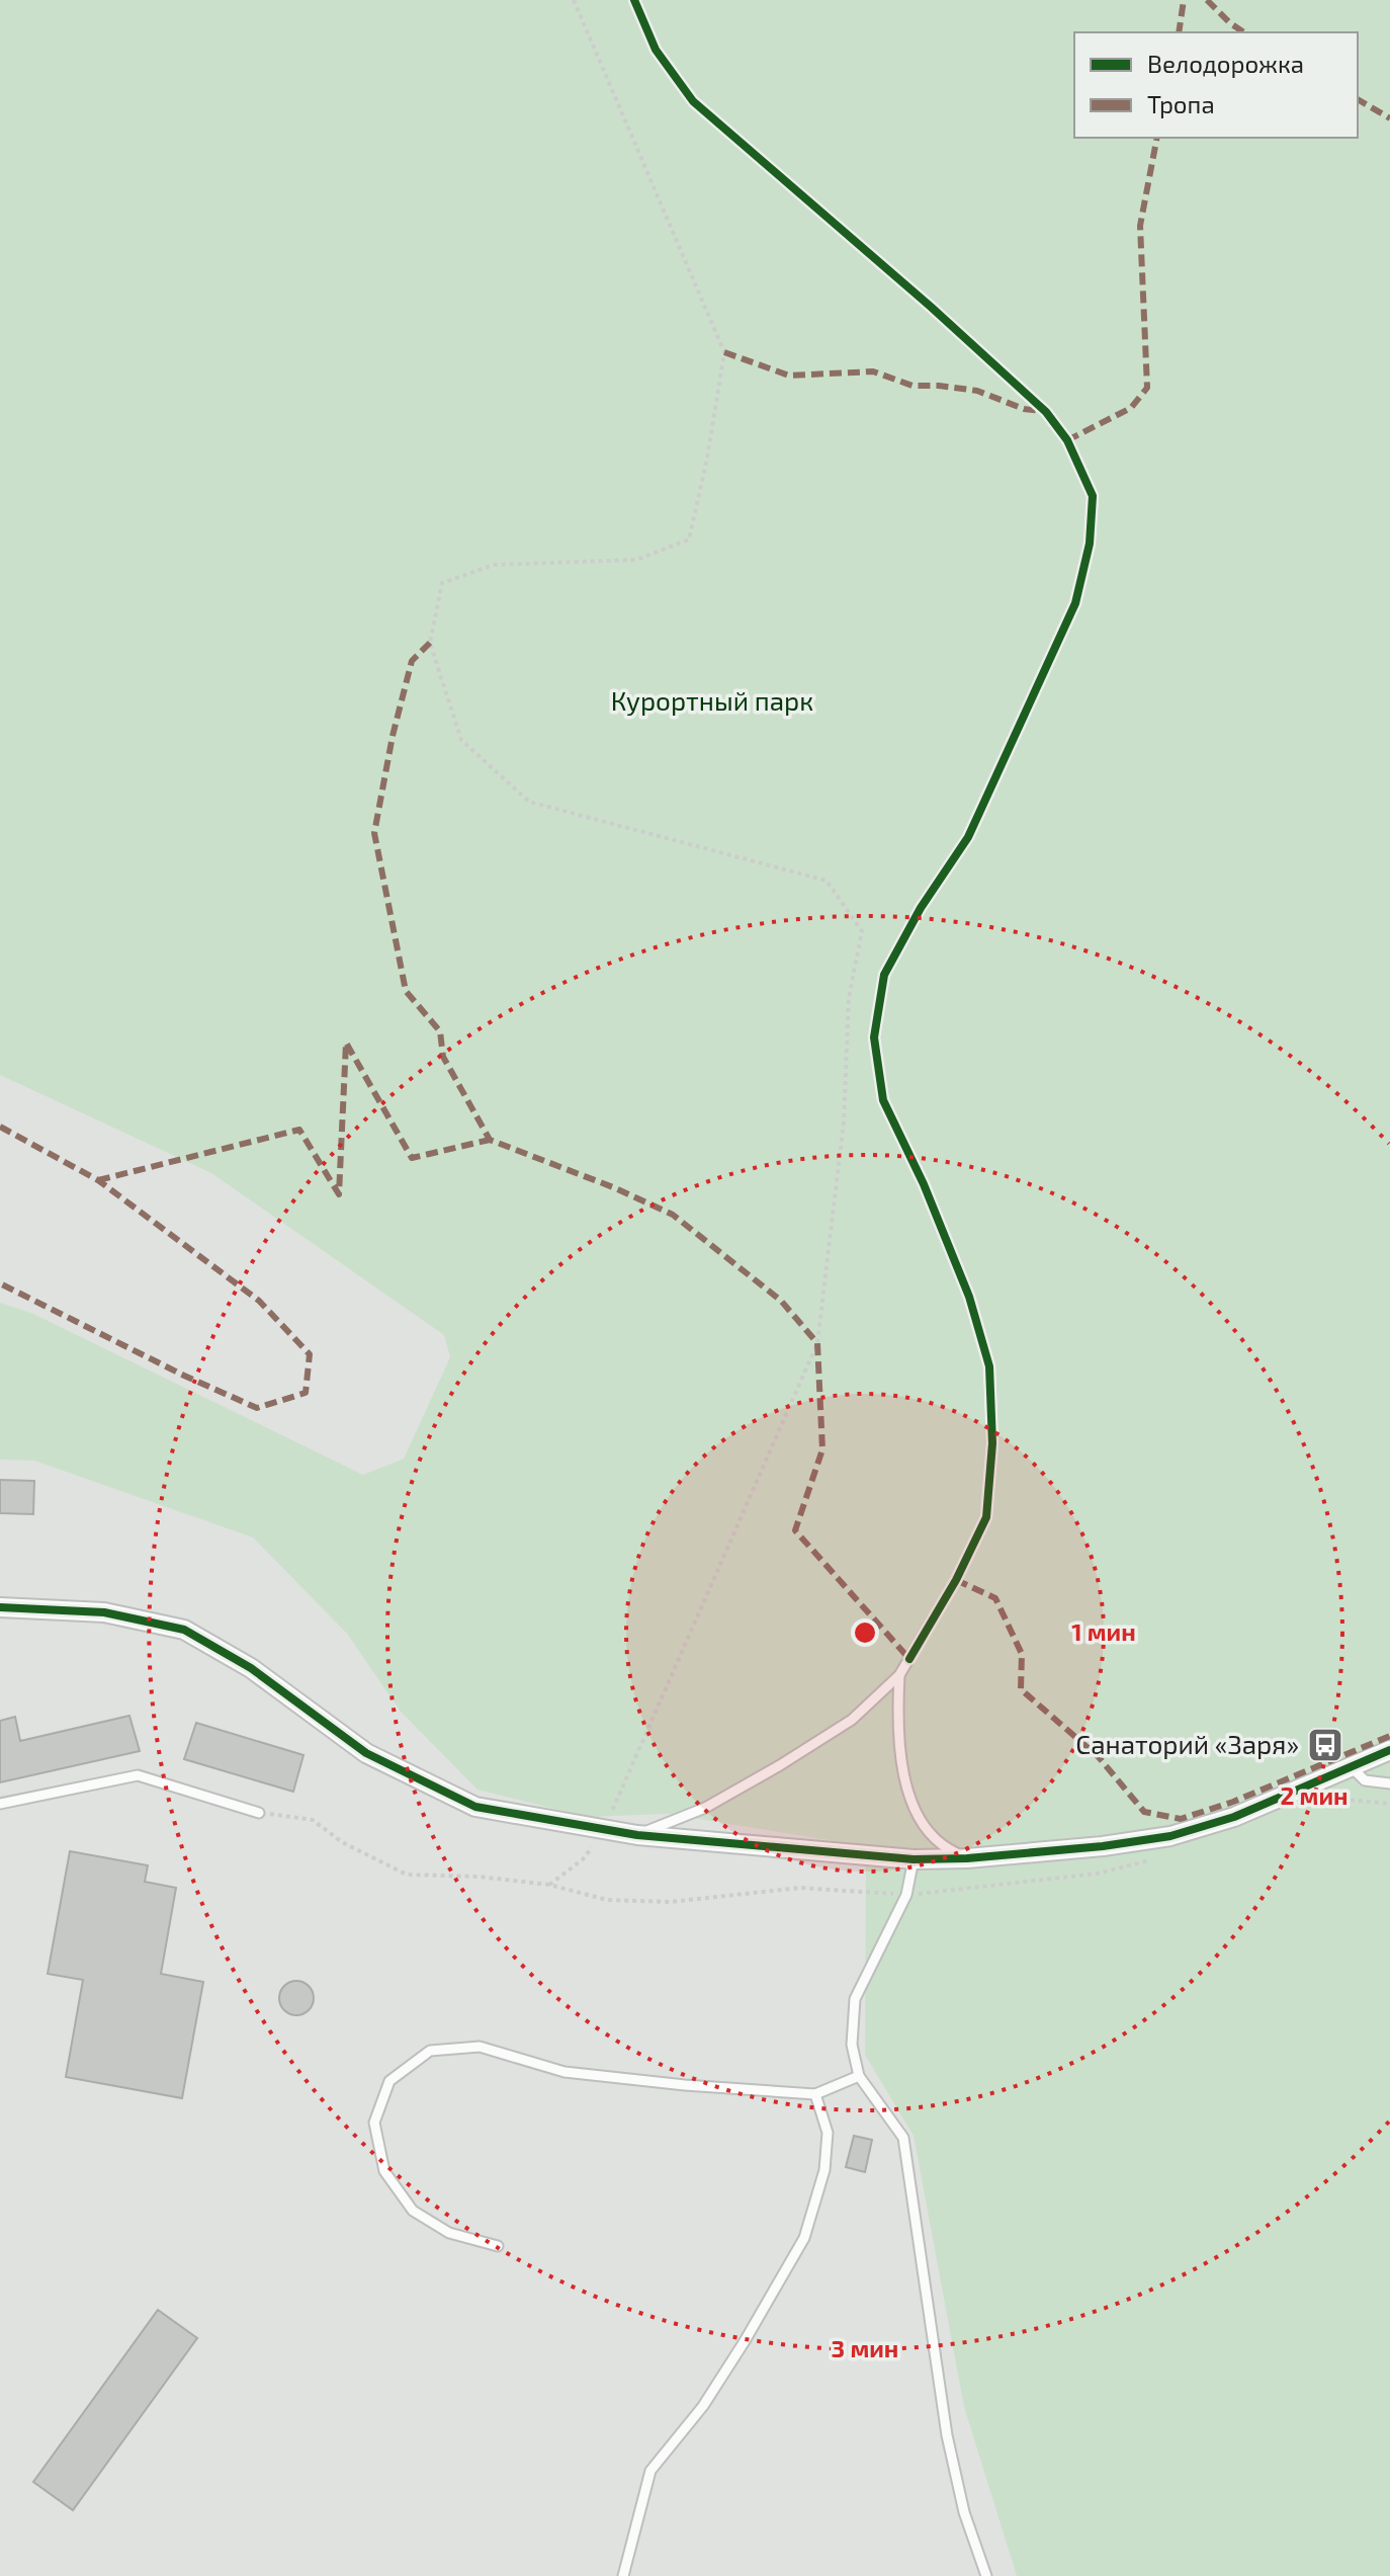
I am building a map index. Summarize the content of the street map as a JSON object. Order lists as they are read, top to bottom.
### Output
{
  "parks": ["Курортный парк"],
  "places": {
    "bus stop": ["Санаторий «Заря»"]
  },
  "legend": ["Велодорожка", "Тропа"],
  "rings": ["1 мин", "2 мин", "3 мин"]
}
